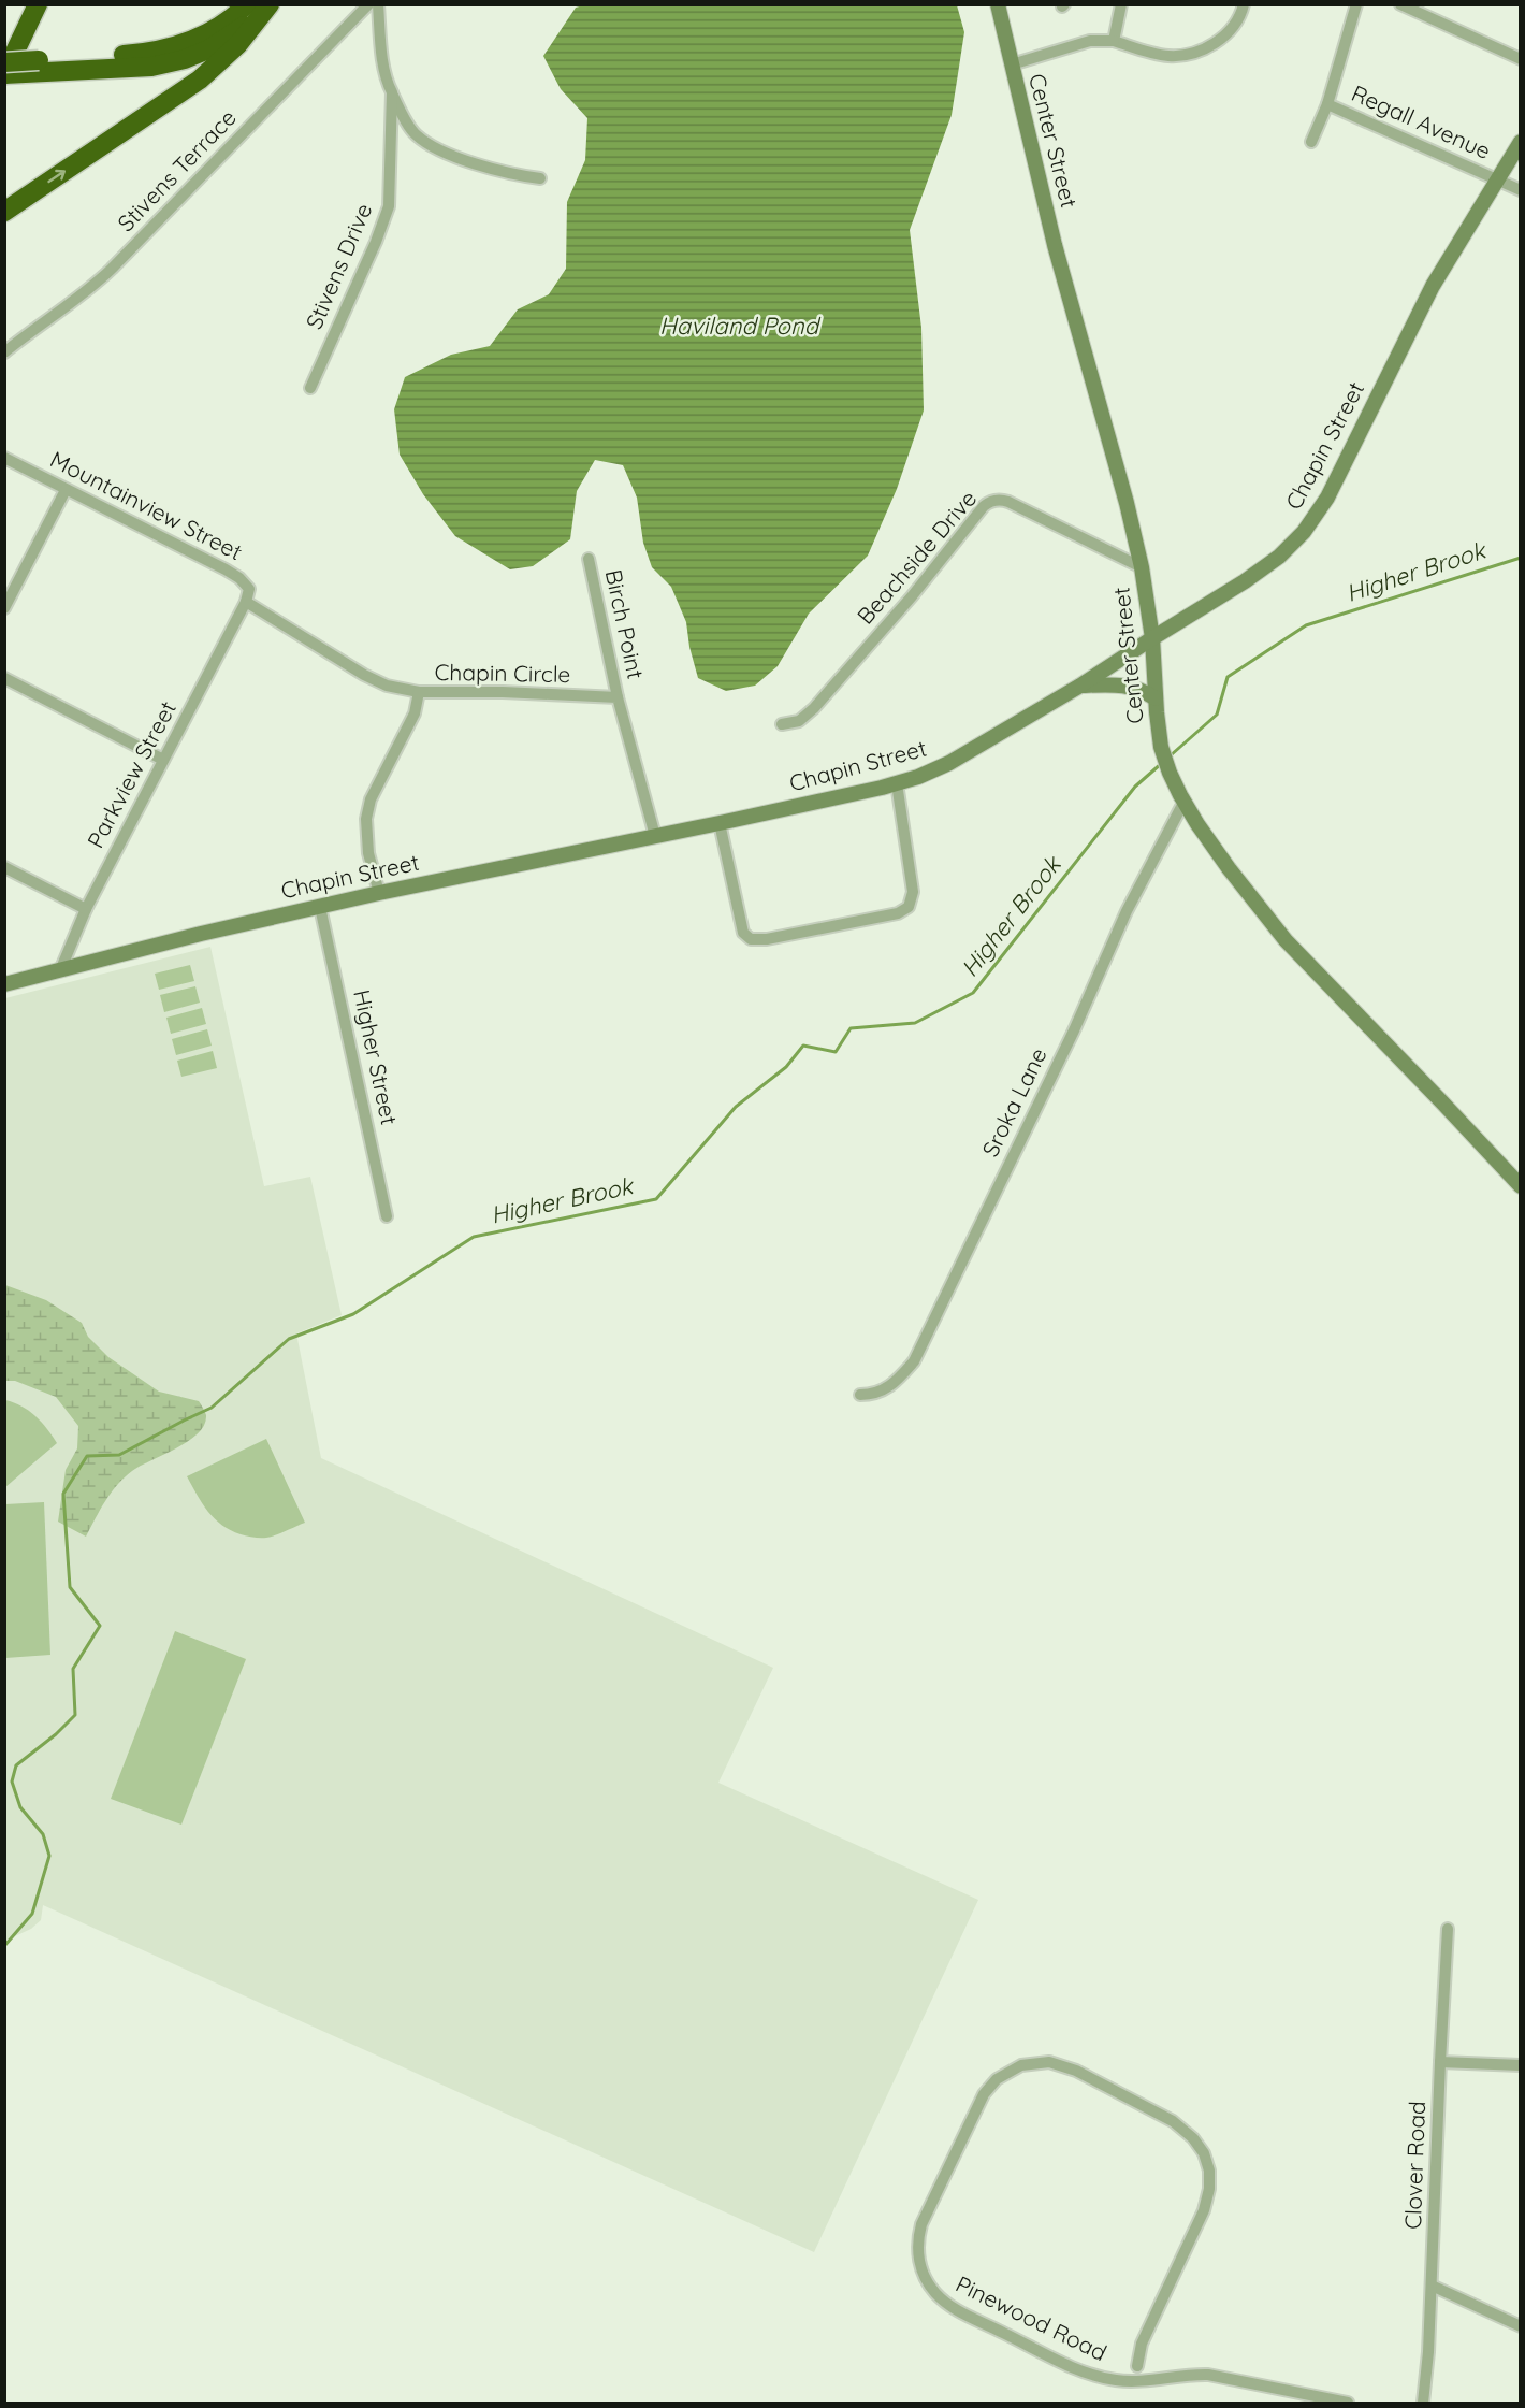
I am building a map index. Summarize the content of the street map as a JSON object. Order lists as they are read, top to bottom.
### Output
{
  "streets": {
    "main road": ["Center Street", "Chapin Street"],
    "street": [
      "Regall Avenue",
      "Stivens Terrace",
      "Stivens Drive",
      "Mountainview Street",
      "Beachside Drive",
      "Birch Point",
      "Chapin Circle",
      "Parkview Street",
      "Higher Street",
      "Sroka Lane",
      "Clover Road",
      "Pinewood Road"
    ]
  },
  "crossings": [
    ["Regall Avenue", "Chapin Street"],
    ["Center Street", "Chapin Street"],
    ["Center Street", "Beachside Drive"],
    ["Center Street", "Sroka Lane"],
    ["Chapin Street", "Chapin Circle"],
    ["Chapin Street", "Parkview Street"],
    ["Chapin Street", "Higher Street"],
    ["Mountainview Street", "Parkview Street"],
    ["Birch Point", "Chapin Circle"]
  ],
  "water": ["Haviland Pond", "Higher Brook"]
}
